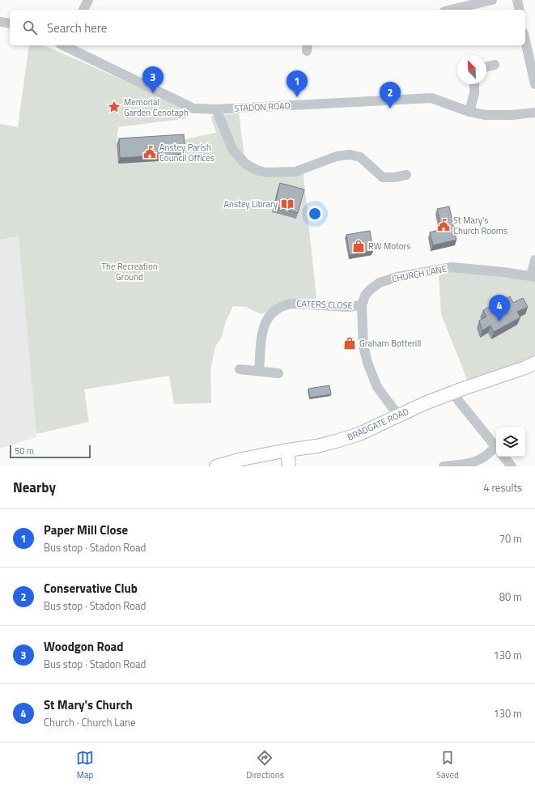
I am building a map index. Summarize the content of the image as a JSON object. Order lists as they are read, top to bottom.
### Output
{
  "streets": {
    "street": [
      "STADON ROAD",
      "CHURCH LANE",
      "CATERS CLOSE",
      "BRADGATE ROAD"
    ]
  },
  "crossings": [
    ["CHURCH LANE", "CATERS CLOSE"]
  ],
  "parks": ["The Recreation Ground"],
  "places": {
    "place": ["Memorial Garden Cenotaph"],
    "public building": ["Anstey Parish Council Offices", "St Mary's Church Rooms"],
    "library": ["Anstey Library"],
    "shop": ["RW Motors", "Graham Botterill"]
  },
  "scale_bar": "50 m",
  "north": "top left",
  "page": {
    "search": "Search here",
    "pins": [
      "3",
      "1",
      "2",
      "4"
    ],
    "scale": "50 m",
    "heading": ["Nearby", "4 results"],
    "list": [
      {
        "mark": "1",
        "name": "Paper Mill Close",
        "note": "Bus stop · Stadon Road",
        "value": "70 m"
      },
      {
        "mark": "2",
        "name": "Conservative Club",
        "note": "Bus stop · Stadon Road",
        "value": "80 m"
      },
      {
        "mark": "3",
        "name": "Woodgon Road",
        "note": "Bus stop · Stadon Road",
        "value": "130 m"
      },
      {
        "mark": "4",
        "name": "St Mary's Church",
        "note": "Church · Church Lane",
        "value": "130 m"
      }
    ],
    "nav": ["Map", "Directions", "Saved"]
  }
}
